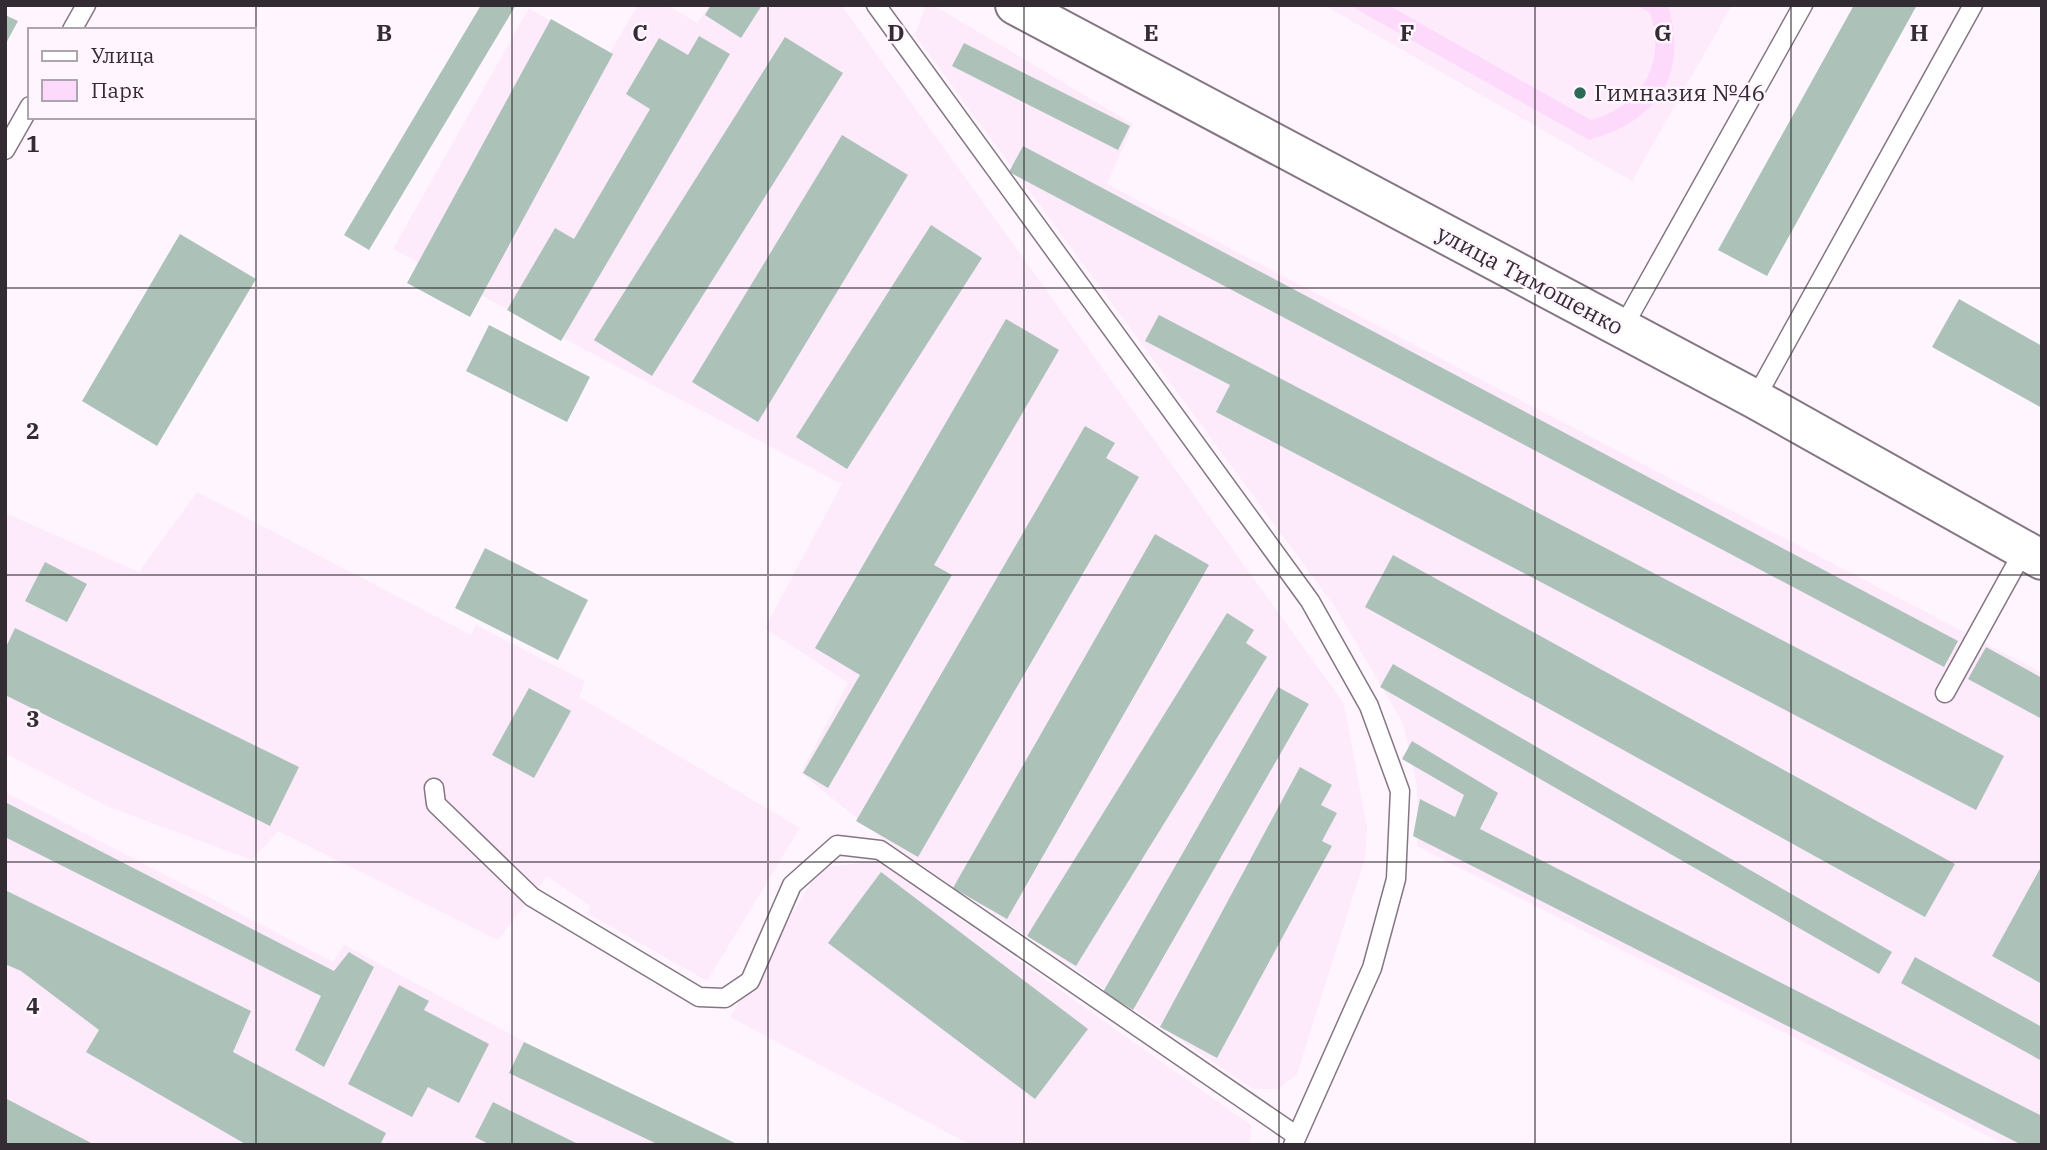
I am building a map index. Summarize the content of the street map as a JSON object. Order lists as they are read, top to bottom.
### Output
{
  "streets": {
    "street": ["улица Тимошенко"]
  },
  "places": ["Гимназия №46"],
  "legend": ["Улица", "Парк"],
  "grid": {
    "columns": [
      "B",
      "C",
      "D",
      "E",
      "F",
      "G",
      "H"
    ],
    "rows": [
      "1",
      "2",
      "3",
      "4"
    ]
  }
}
